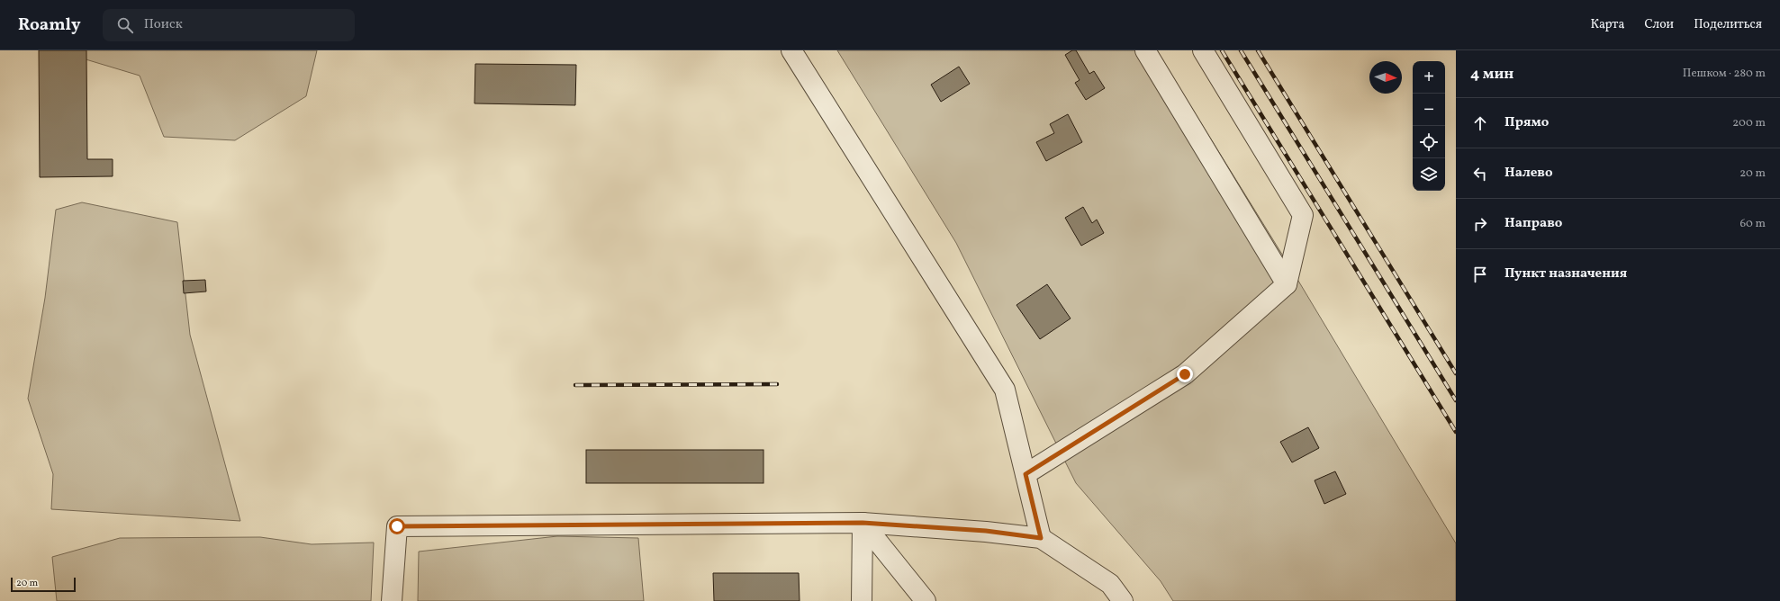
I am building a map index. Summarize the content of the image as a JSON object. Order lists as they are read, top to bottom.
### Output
{
  "scale_bar": "20 m",
  "north": "right",
  "page": {
    "header": "Roamly",
    "search": "Поиск",
    "nav": ["Карта", "Слои", "Поделиться"],
    "heading": ["4 мин", "Пешком · 280 m"],
    "map_buttons": ["+", "−"],
    "list": [
      ["Прямо", "200 m"],
      ["Налево", "20 m"],
      ["Направо", "60 m"],
      "Пункт назначения"
    ],
    "scale": "20 m"
  }
}
